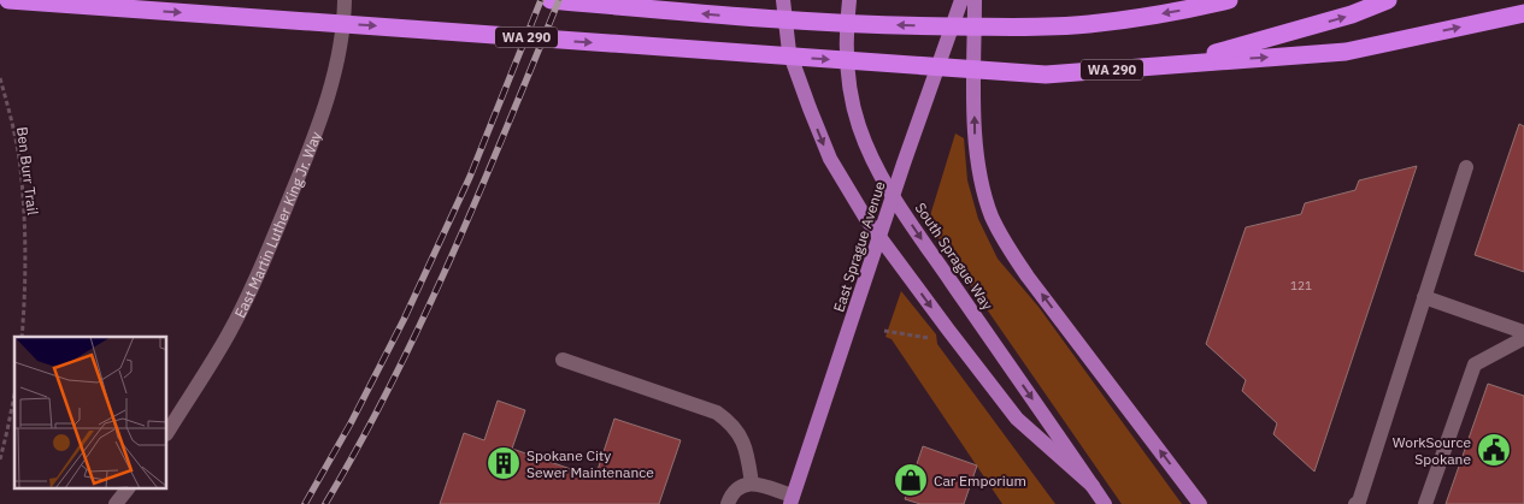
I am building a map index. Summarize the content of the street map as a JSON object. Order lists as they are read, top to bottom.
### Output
{
  "streets": {
    "highway": ["WA 290"],
    "main road": ["East Sprague Avenue", "South Sprague Way"],
    "street": ["East Martin Luther King Jr. Way"],
    "path": ["Ben Burr Trail"]
  },
  "places": {
    "public building": ["WorkSource Spokane"],
    "building": ["Spokane City Sewer Maintenance"],
    "shop": ["Car Emporium"]
  },
  "house_numbers": ["121"]
}
